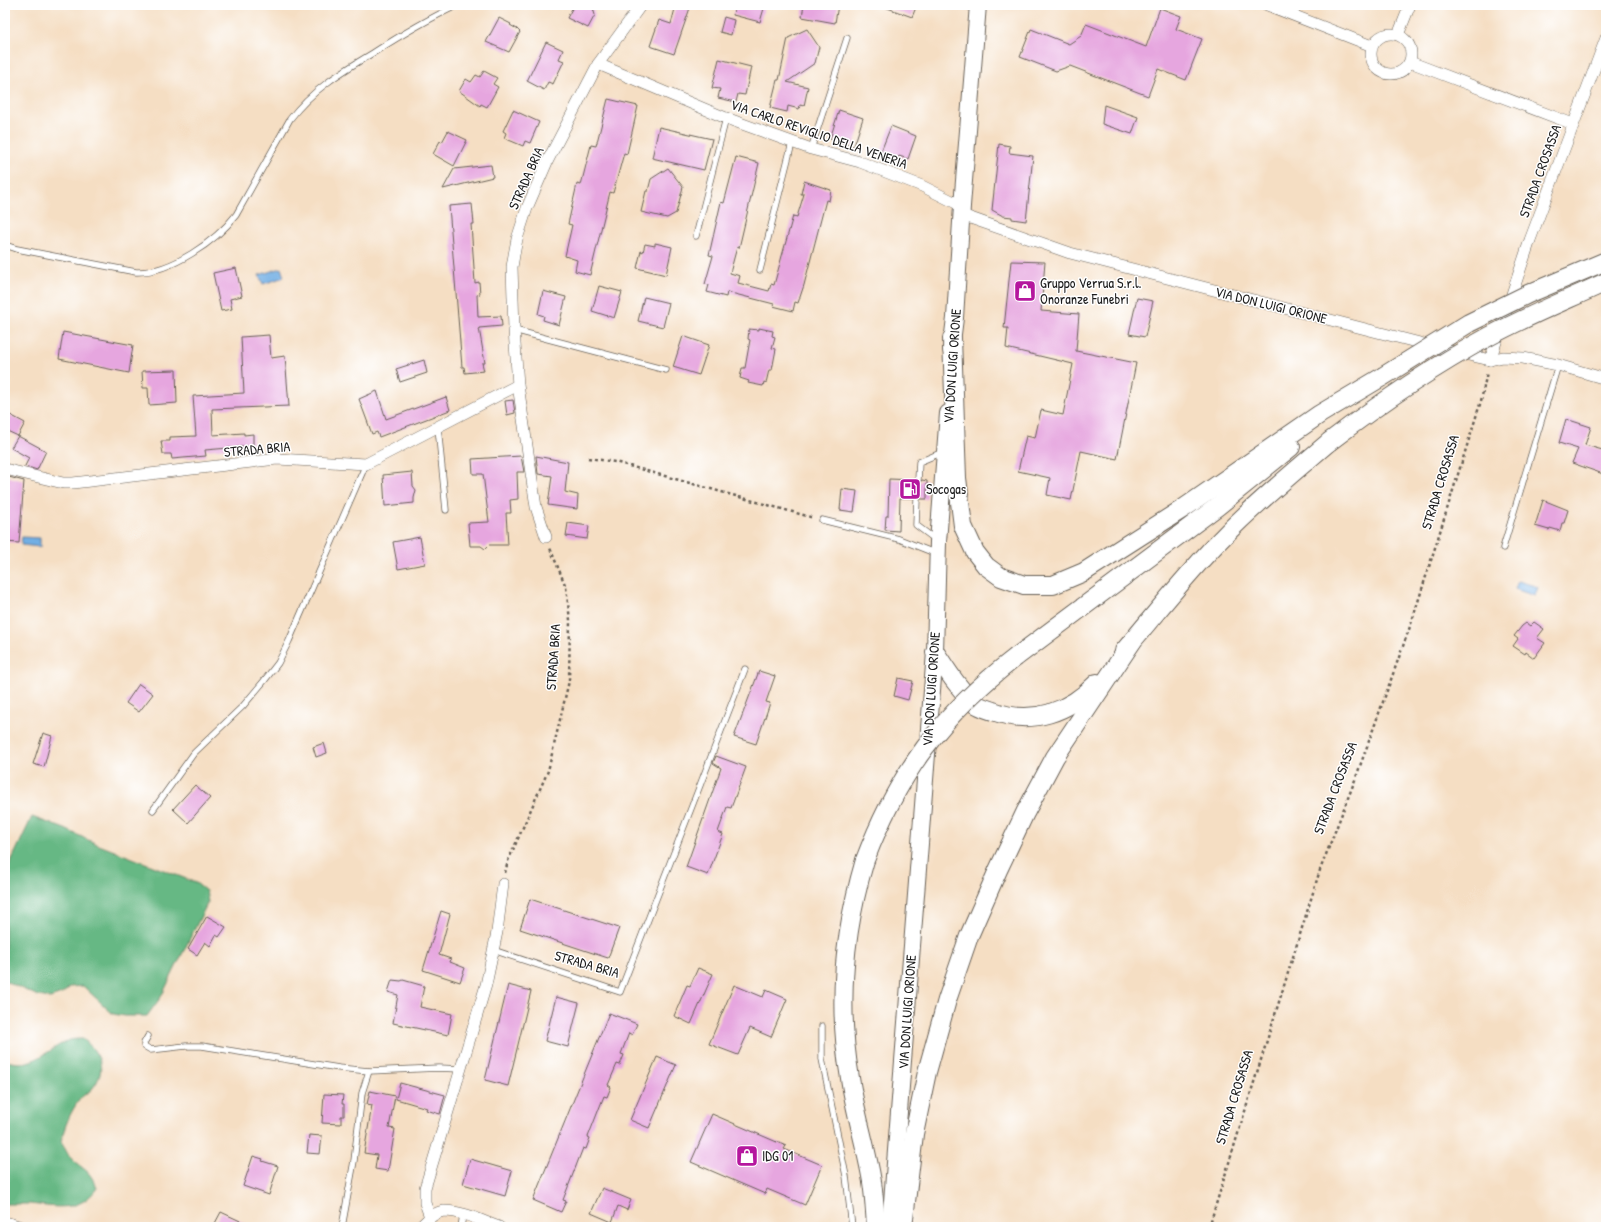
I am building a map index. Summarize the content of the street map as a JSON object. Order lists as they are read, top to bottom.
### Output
{
  "streets": {
    "main road": ["VIA DON LUIGI ORIONE"],
    "street": ["VIA CARLO REVIGLIO DELLA VENERIA", "STRADA CROSASSA", "STRADA BRIA"]
  },
  "crossings": [
    ["VIA CARLO REVIGLIO DELLA VENERIA", "STRADA BRIA"],
    ["VIA CARLO REVIGLIO DELLA VENERIA", "VIA DON LUIGI ORIONE"],
    ["STRADA CROSASSA", "VIA DON LUIGI ORIONE"]
  ],
  "places": {
    "shop": ["Gruppo Verrua S.r.l. Onoranze Funebri", "IDG 01"],
    "fuel station": ["Socogas"]
  }
}
